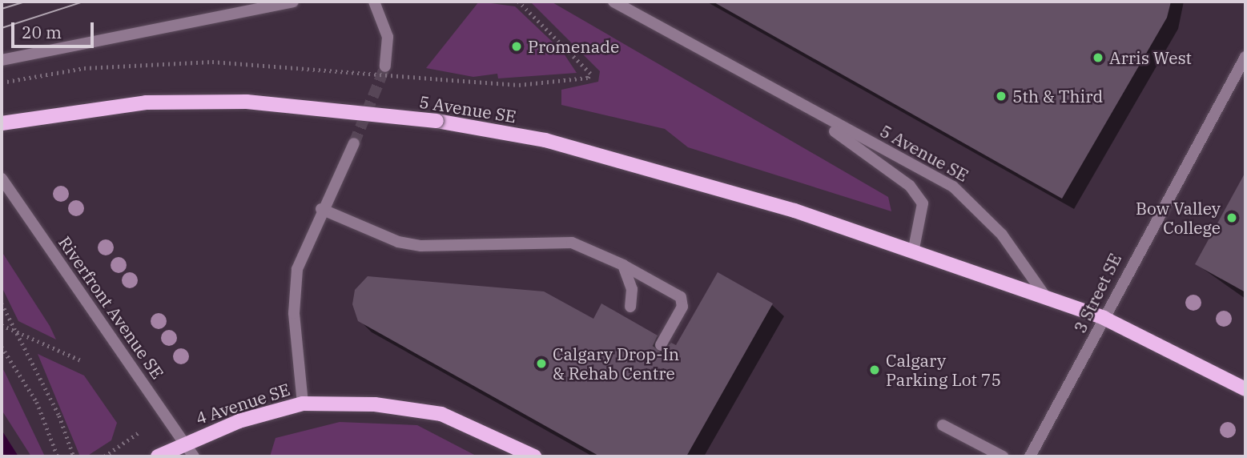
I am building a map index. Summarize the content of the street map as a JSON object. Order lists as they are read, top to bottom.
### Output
{
  "streets": {
    "main road": ["5 Avenue SE", "4 Avenue SE"],
    "street": ["3 Street SE", "Riverfront Avenue SE"]
  },
  "crossings": [
    ["5 Avenue SE", "3 Street SE"],
    ["Riverfront Avenue SE", "4 Avenue SE"]
  ],
  "places": [
    "Promenade",
    "Arris West",
    "5th & Third",
    "Bow Valley College",
    "Calgary Drop-In & Rehab Centre",
    "Calgary Parking Lot 75"
  ],
  "scale_bar": "20 m"
}
